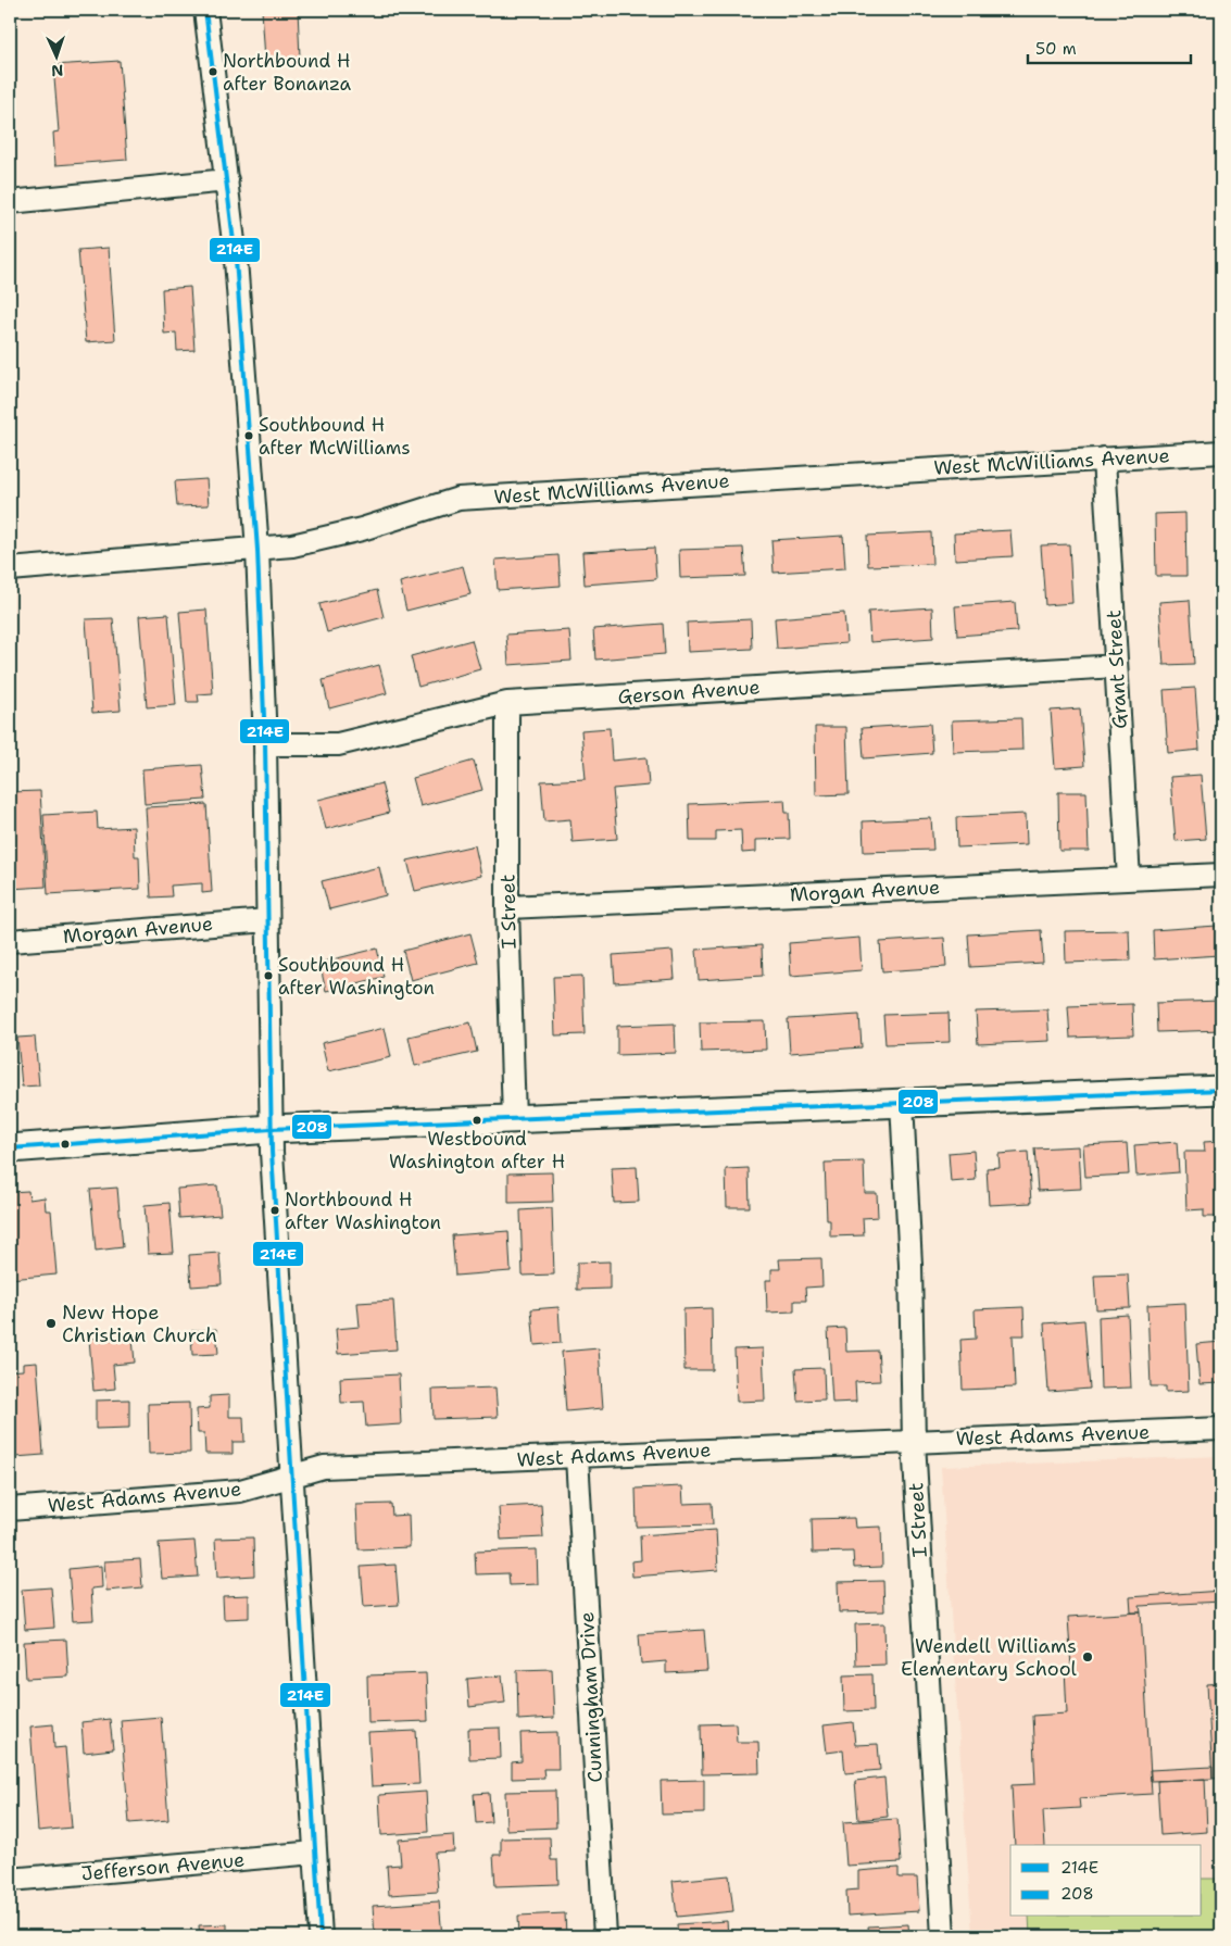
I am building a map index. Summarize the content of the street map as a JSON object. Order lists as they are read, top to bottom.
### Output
{
  "streets": {
    "street": [
      "West McWilliams Avenue",
      "Grant Street",
      "Gerson Avenue",
      "Morgan Avenue",
      "I Street",
      "West Adams Avenue",
      "Cunningham Drive",
      "Jefferson Avenue"
    ]
  },
  "crossings": [
    ["West McWilliams Avenue", "Grant Street"],
    ["Grant Street", "Gerson Avenue"],
    ["Grant Street", "Morgan Avenue"],
    ["Gerson Avenue", "I Street"],
    ["Morgan Avenue", "I Street"],
    ["I Street", "West Adams Avenue"],
    ["West Adams Avenue", "Cunningham Drive"]
  ],
  "places": [
    "Northbound H after Bonanza",
    "Southbound H after McWilliams",
    "Southbound H after Washington",
    "Westbound Washington after H",
    "Northbound H after Washington",
    "New Hope Christian Church",
    "Wendell Williams Elementary School"
  ],
  "lines": ["transit line 214E", "transit line 208"],
  "legend": ["214E", "208"],
  "scale_bar": "50 m",
  "north": "bottom"
}
